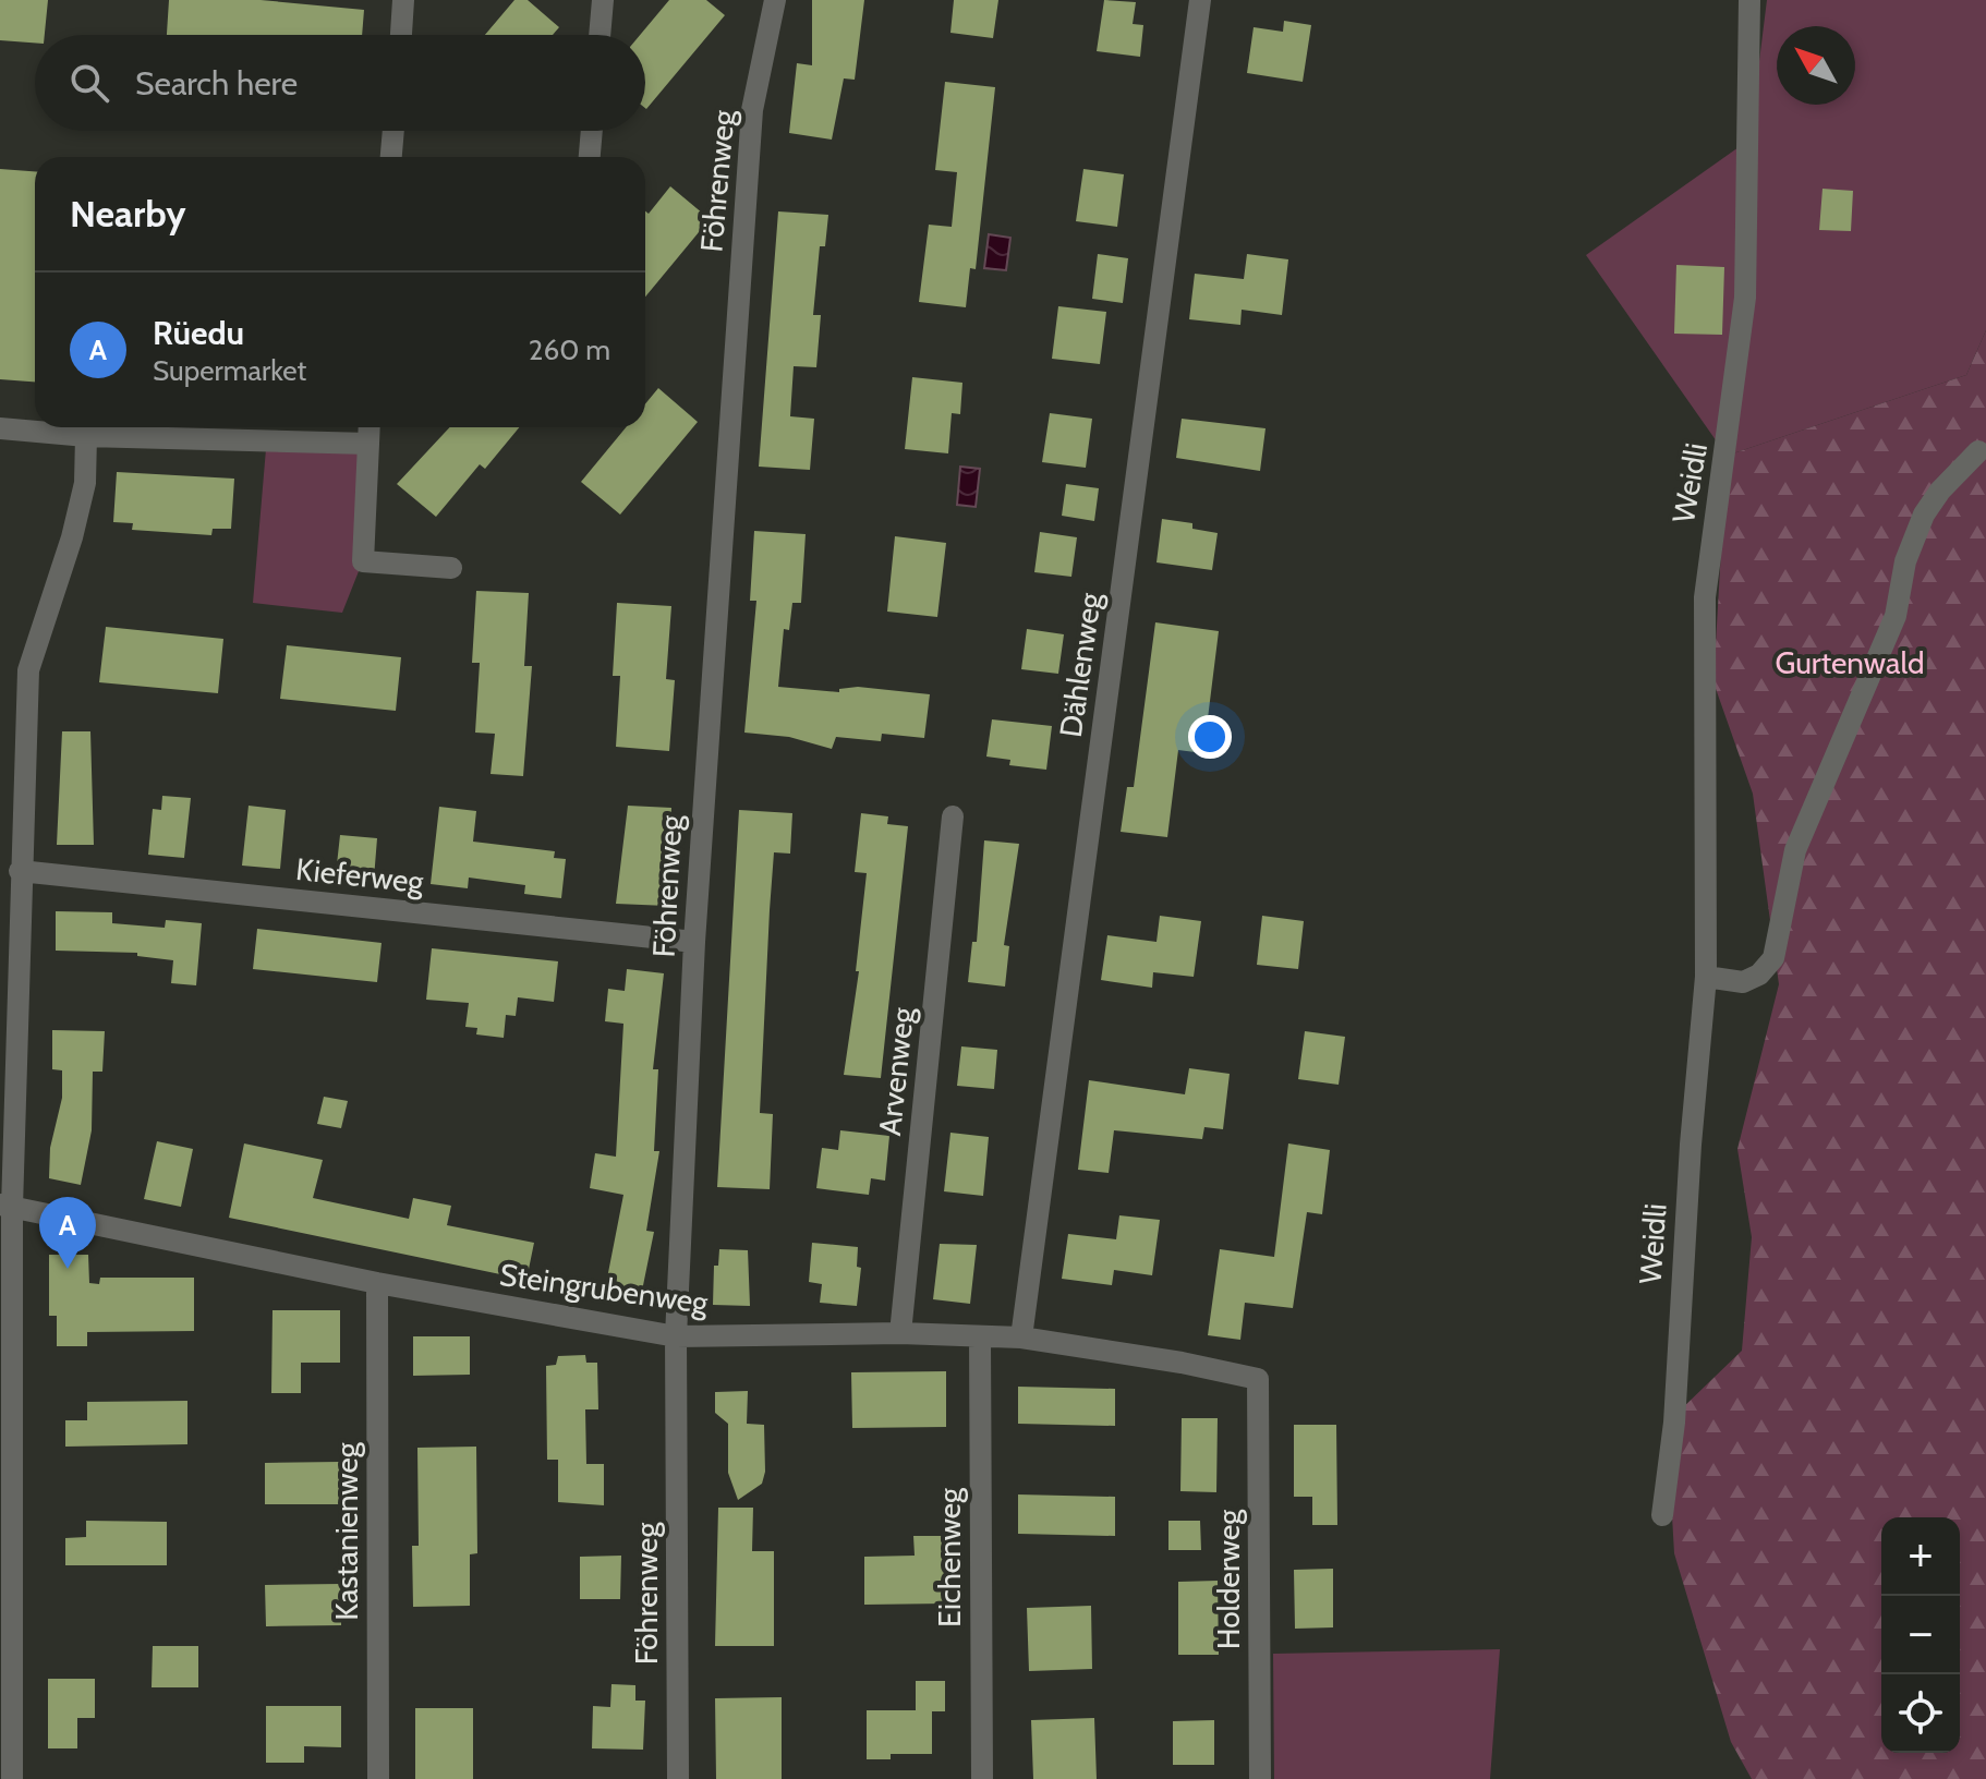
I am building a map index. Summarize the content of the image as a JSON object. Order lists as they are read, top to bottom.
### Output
{
  "streets": {
    "street": [
      "Föhrenweg",
      "Weidli",
      "Dählenweg",
      "Kieferweg",
      "Arvenweg",
      "Steingrubenweg",
      "Kastanienweg",
      "Eichenweg",
      "Holderweg"
    ]
  },
  "crossings": [
    ["Föhrenweg", "Kieferweg"],
    ["Föhrenweg", "Steingrubenweg"],
    ["Dählenweg", "Steingrubenweg"],
    ["Arvenweg", "Steingrubenweg"],
    ["Steingrubenweg", "Kastanienweg"],
    ["Steingrubenweg", "Eichenweg"],
    ["Steingrubenweg", "Holderweg"]
  ],
  "parks": ["Gurtenwald"],
  "north": "top left",
  "page": {
    "search": "Search here",
    "heading": "Nearby",
    "list": [
      {
        "mark": "A",
        "name": "Rüedu",
        "note": "Supermarket",
        "value": "260 m"
      }
    ],
    "pins": "A",
    "map_buttons": ["+", "−"]
  }
}
